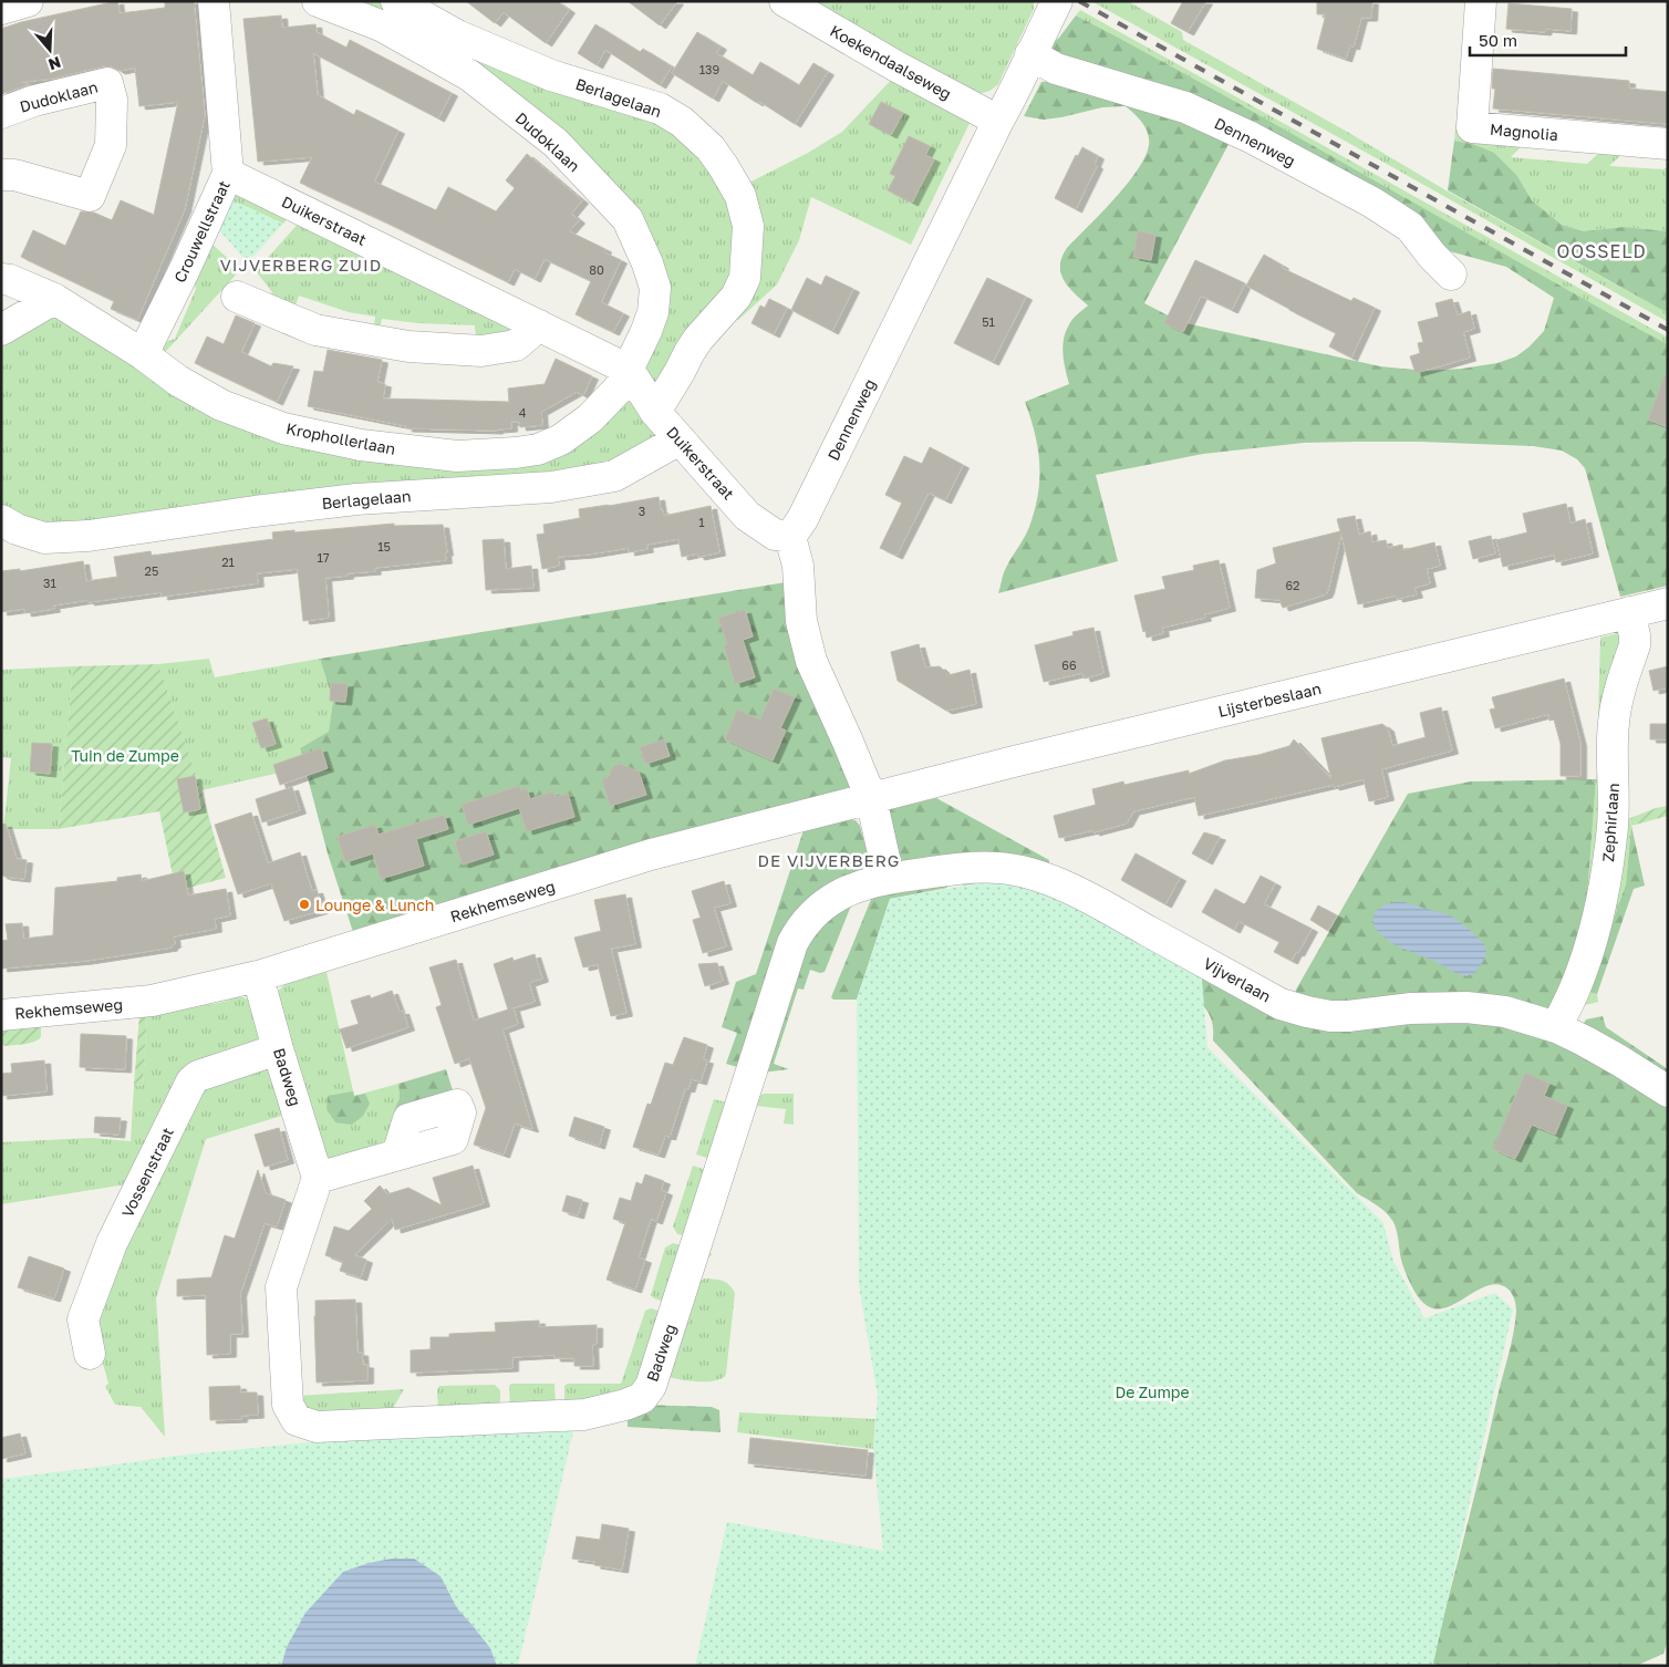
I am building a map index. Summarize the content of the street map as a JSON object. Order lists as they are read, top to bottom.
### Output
{
  "streets": {
    "street": [
      "Koekendaalseweg",
      "Dudoklaan",
      "Berlagelaan",
      "Magnolia",
      "Dennenweg",
      "Duikerstraat",
      "Crouwellstraat",
      "Krophollerlaan",
      "Lijsterbeslaan",
      "Zephirlaan",
      "Rekhemseweg",
      "Vijverlaan",
      "Badweg",
      "Vossenstraat"
    ]
  },
  "crossings": [
    ["Koekendaalseweg", "Dennenweg"],
    ["Dudoklaan", "Duikerstraat"],
    ["Dudoklaan", "Krophollerlaan"],
    ["Berlagelaan", "Duikerstraat"],
    ["Dennenweg", "Duikerstraat"],
    ["Duikerstraat", "Crouwellstraat"],
    ["Duikerstraat", "Krophollerlaan"],
    ["Crouwellstraat", "Krophollerlaan"],
    ["Lijsterbeslaan", "Zephirlaan"],
    ["Lijsterbeslaan", "Rekhemseweg"],
    ["Zephirlaan", "Vijverlaan"],
    ["Rekhemseweg", "Badweg"],
    ["Vijverlaan", "Badweg"],
    ["Badweg", "Vossenstraat"]
  ],
  "districts": ["OOSSELD", "VIJVERBERG ZUID", "DE VIJVERBERG"],
  "parks": ["Tuin de Zumpe", "De Zumpe"],
  "places": ["Lounge & Lunch"],
  "house_numbers": [
    "139",
    "80",
    "51",
    "4",
    "3",
    "1",
    "15",
    "17",
    "21",
    "25",
    "31",
    "62",
    "66"
  ],
  "scale_bar": "50 m",
  "north": "bottom"
}
